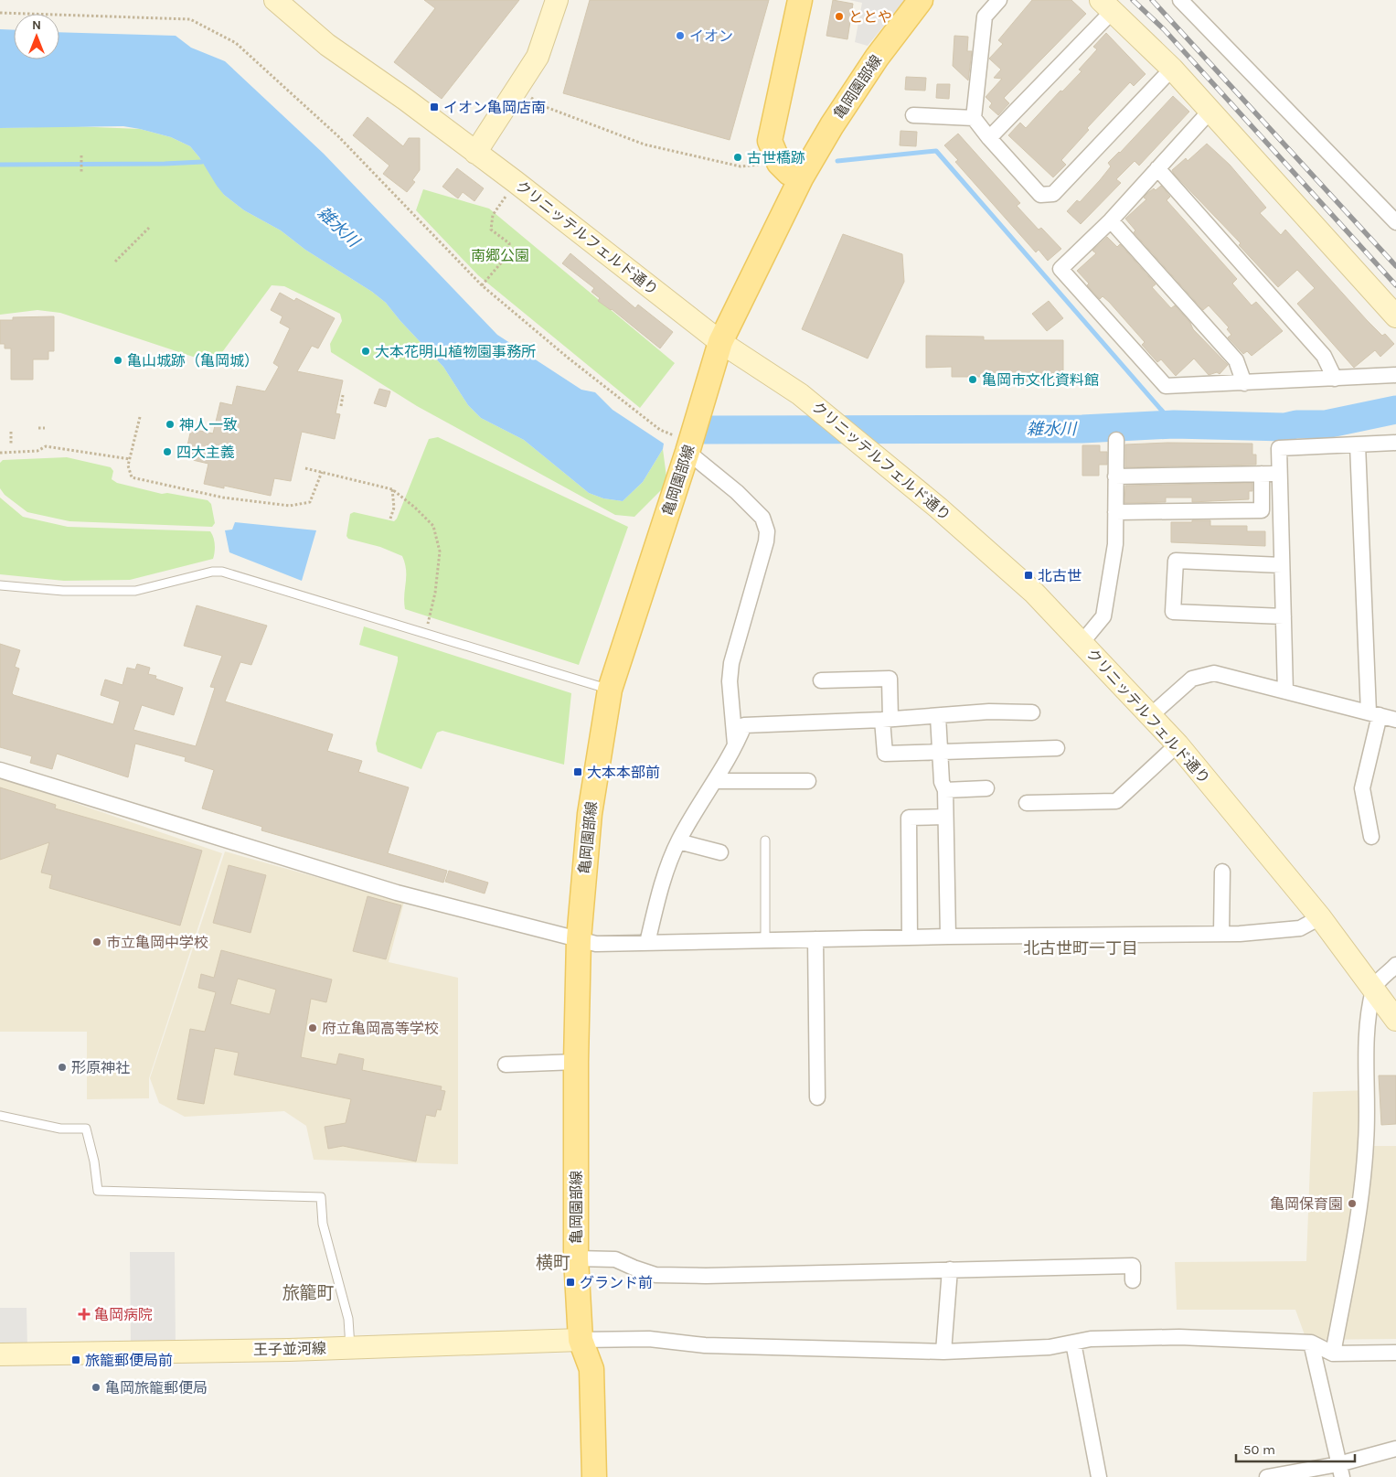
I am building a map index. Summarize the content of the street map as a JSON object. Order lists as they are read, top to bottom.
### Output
{
  "streets": {
    "main road": ["亀岡園部線"],
    "street": ["クリニッテルフェルド通り", "王子並河線"]
  },
  "crossings": [
    ["亀岡園部線", "クリニッテルフェルド通り"],
    ["亀岡園部線", "王子並河線"]
  ],
  "districts": ["北古世町一丁目", "横町", "旅籠町"],
  "water": ["雑水川"],
  "parks": ["南郷公園"],
  "places": {
    "other": [
      "ととや",
      "イオン",
      "古世橋跡",
      "大本花明山植物園事務所",
      "亀山城跡（亀岡城）",
      "亀岡市文化資料館",
      "神人一致",
      "四大主義",
      "市立亀岡中学校",
      "府立亀岡高等学校",
      "形原神社",
      "亀岡保育園",
      "亀岡旅籠郵便局"
    ],
    "transit": [
      "イオン亀岡店南",
      "北古世",
      "大本本部前",
      "グランド前",
      "旅籠郵便局前"
    ],
    "health": ["亀岡病院"]
  },
  "scale_bar": "50 m",
  "north": "top"
}
